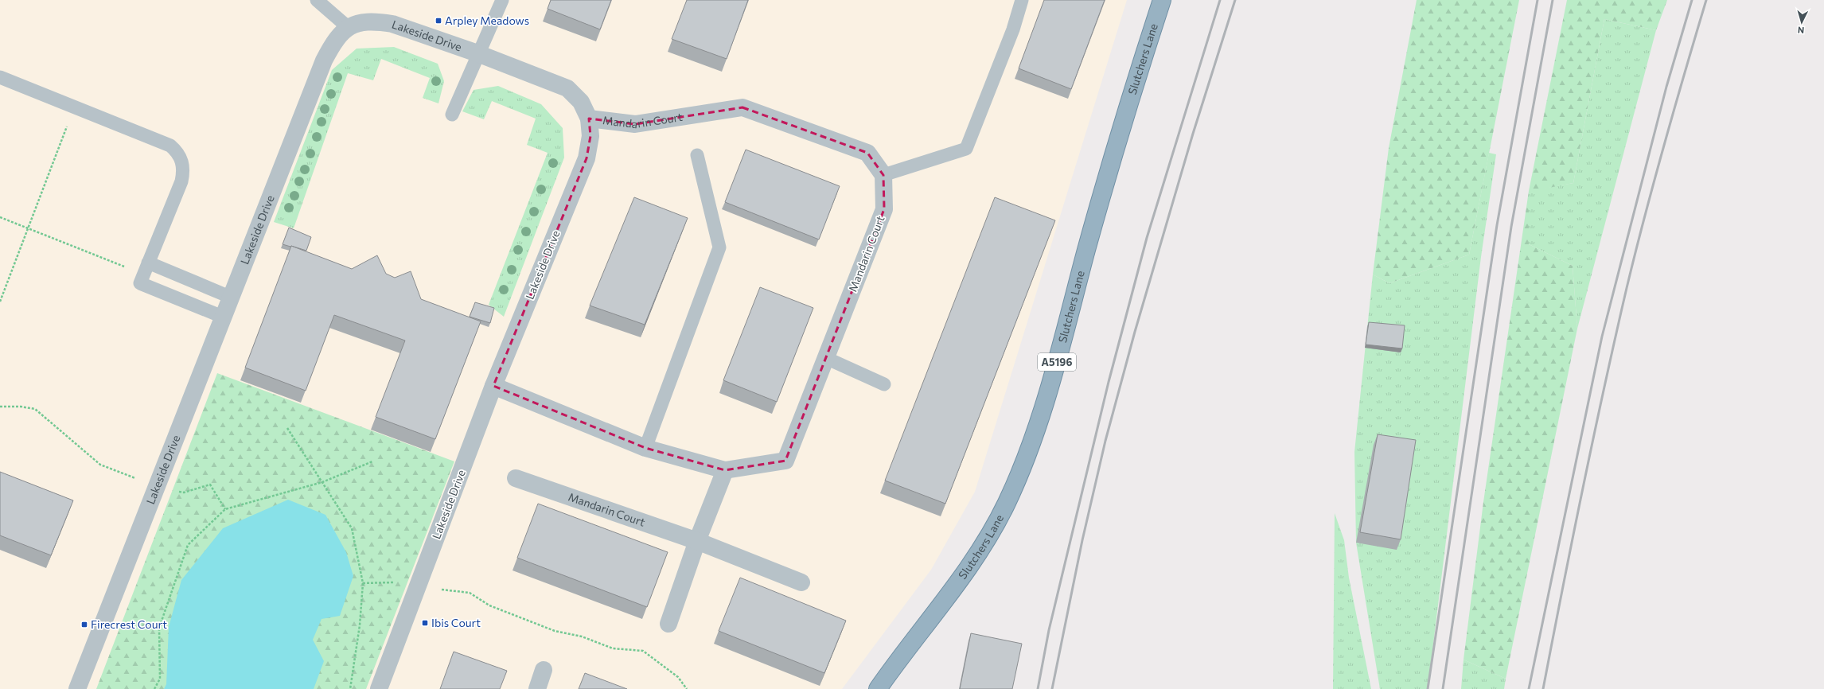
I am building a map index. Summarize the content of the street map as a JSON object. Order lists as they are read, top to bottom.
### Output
{
  "streets": {
    "highway": ["Slutchers Lane", "A5196"],
    "street": ["Lakeside Drive", "Mandarin Court"]
  },
  "crossings": [
    ["Lakeside Drive", "Mandarin Court"]
  ],
  "places": {
    "transit": ["Arpley Meadows", "Ibis Court", "Firecrest Court"]
  },
  "north": "bottom"
}
